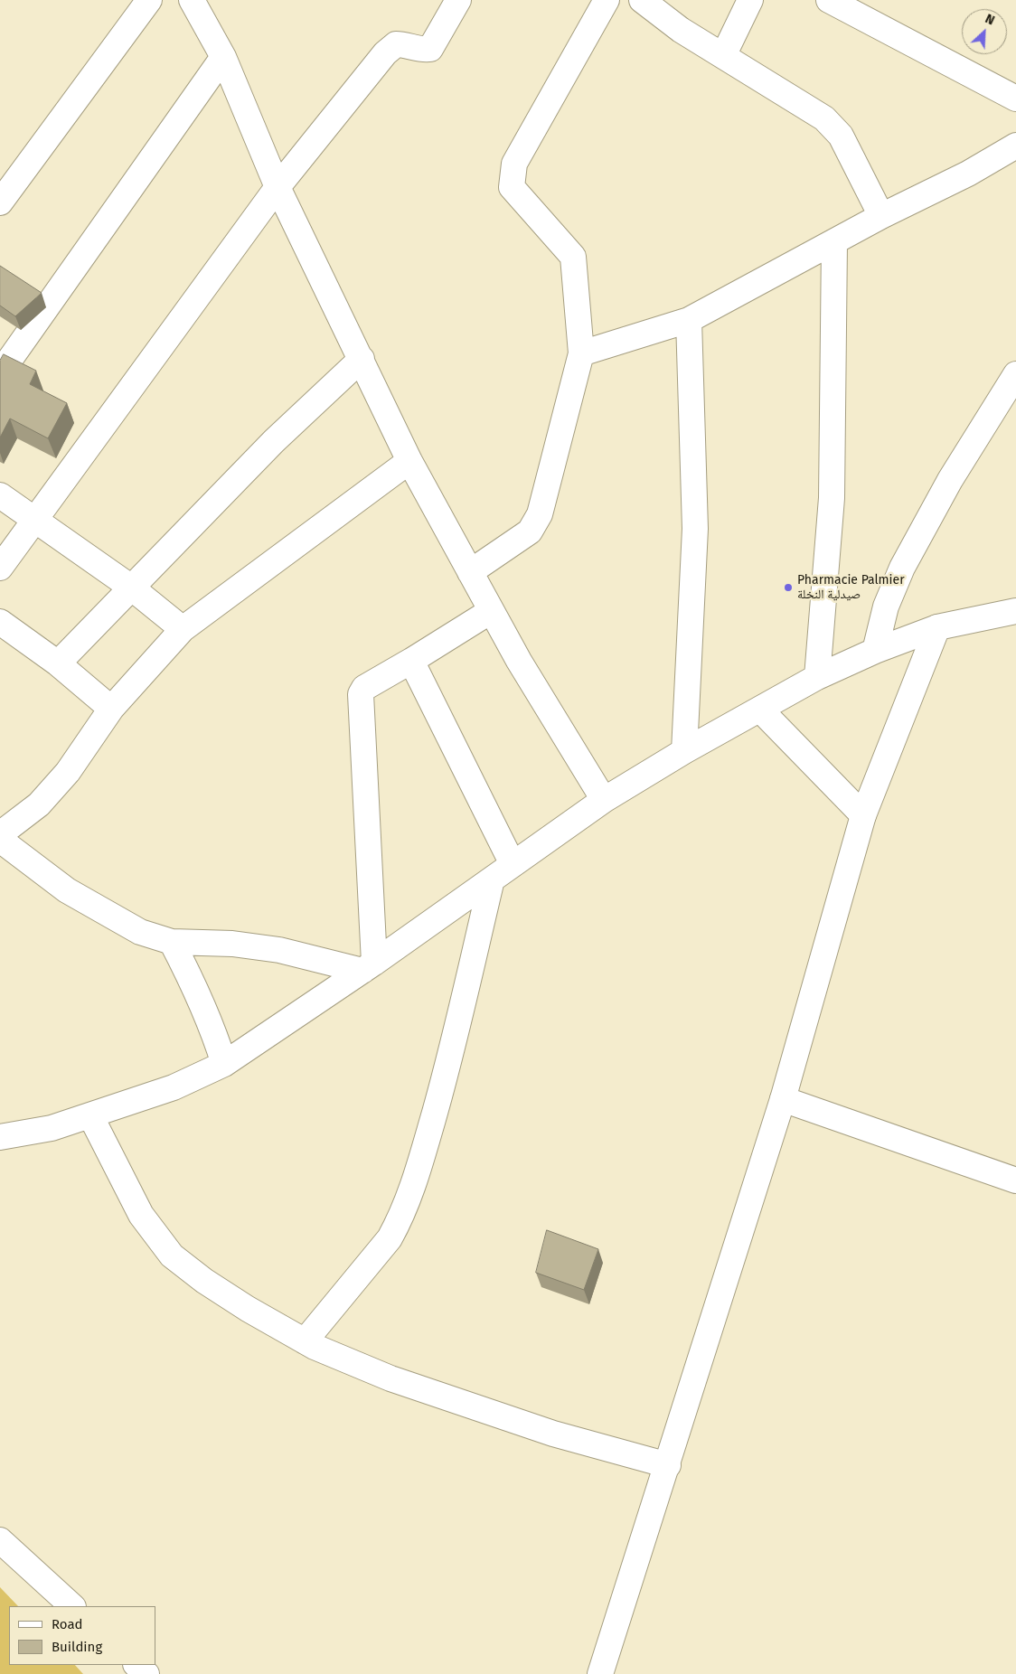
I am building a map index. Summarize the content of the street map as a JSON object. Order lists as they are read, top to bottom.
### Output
{
  "places": ["Pharmacie Palmier صيدلية النخلة"],
  "legend": ["Road", "Building"],
  "north": "top right"
}
